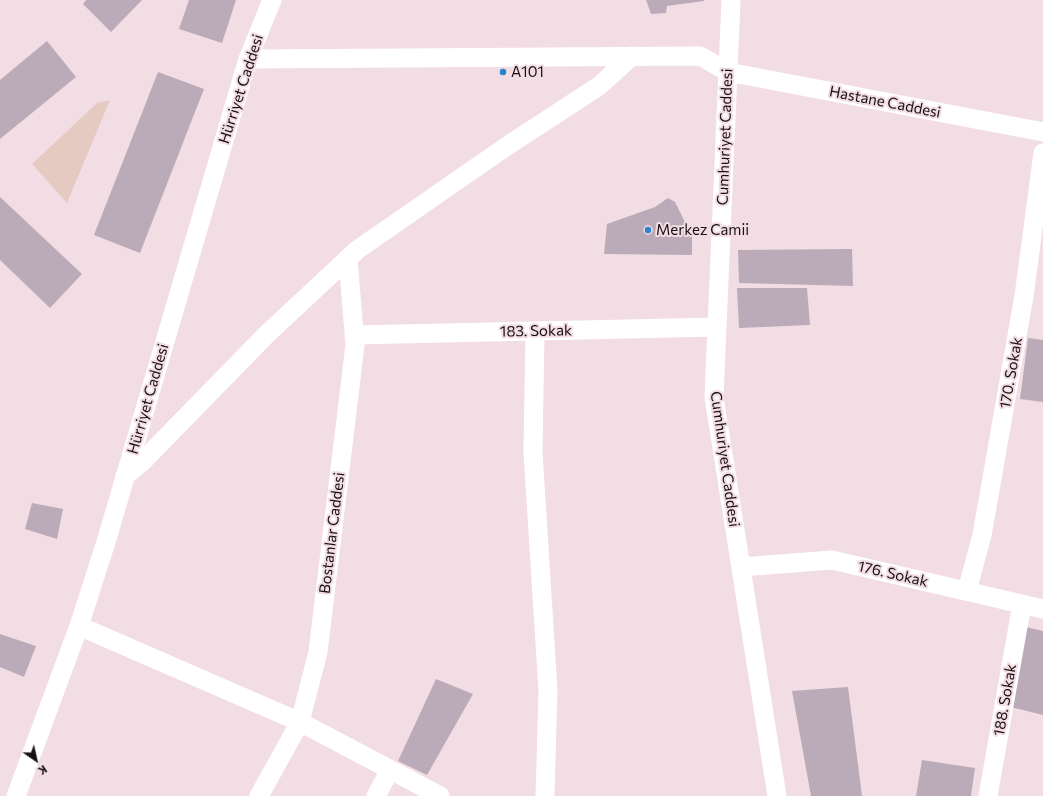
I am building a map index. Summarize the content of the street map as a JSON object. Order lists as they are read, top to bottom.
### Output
{
  "streets": {
    "street": [
      "Hürriyet Caddesi",
      "Hastane Caddesi",
      "Cumhuriyet Caddesi",
      "183. Sokak",
      "170. Sokak",
      "Bostanlar Caddesi",
      "176. Sokak",
      "188. Sokak"
    ]
  },
  "crossings": [
    ["Hürriyet Caddesi", "Hastane Caddesi"],
    ["Hastane Caddesi", "Cumhuriyet Caddesi"],
    ["Cumhuriyet Caddesi", "183. Sokak"],
    ["Cumhuriyet Caddesi", "176. Sokak"],
    ["183. Sokak", "Bostanlar Caddesi"],
    ["170. Sokak", "176. Sokak"],
    ["176. Sokak", "188. Sokak"]
  ],
  "places": ["A101", "Merkez Camii"],
  "north": "bottom right"
}
